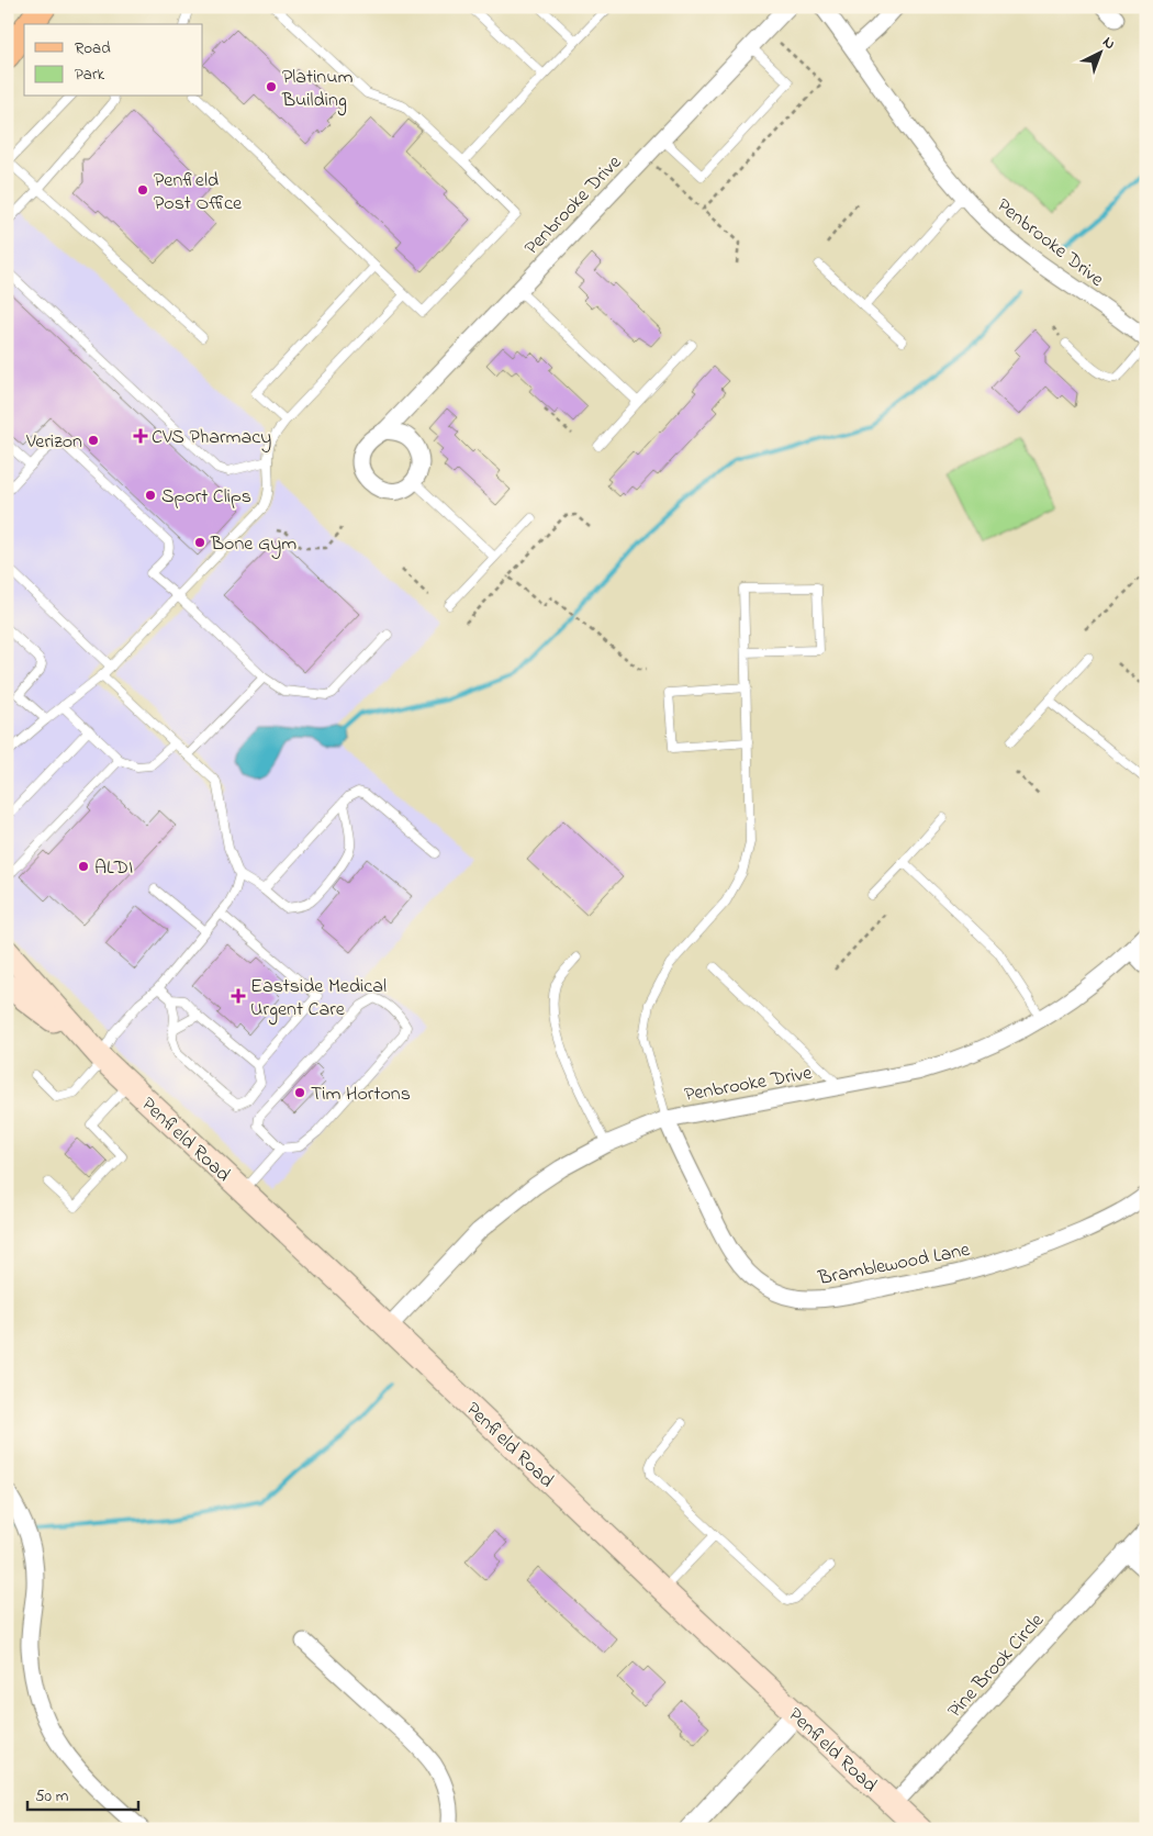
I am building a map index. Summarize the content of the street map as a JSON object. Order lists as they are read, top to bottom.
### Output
{
  "streets": {
    "main road": ["Penfield Road"],
    "street": ["Penbrooke Drive", "Bramblewood Lane", "Pine Brook Circle"]
  },
  "crossings": [
    ["Penbrooke Drive", "Penfield Road"],
    ["Penbrooke Drive", "Bramblewood Lane"],
    ["Penfield Road", "Pine Brook Circle"]
  ],
  "places": {
    "other": [
      "Platinum Building",
      "Penfield Post Office",
      "Verizon",
      "Sport Clips",
      "Bone Gym",
      "ALDI",
      "Tim Hortons"
    ],
    "health": ["CVS Pharmacy", "Eastside Medical Urgent Care"]
  },
  "legend": ["Road", "Park"],
  "scale_bar": "50 m",
  "north": "top right"
}
